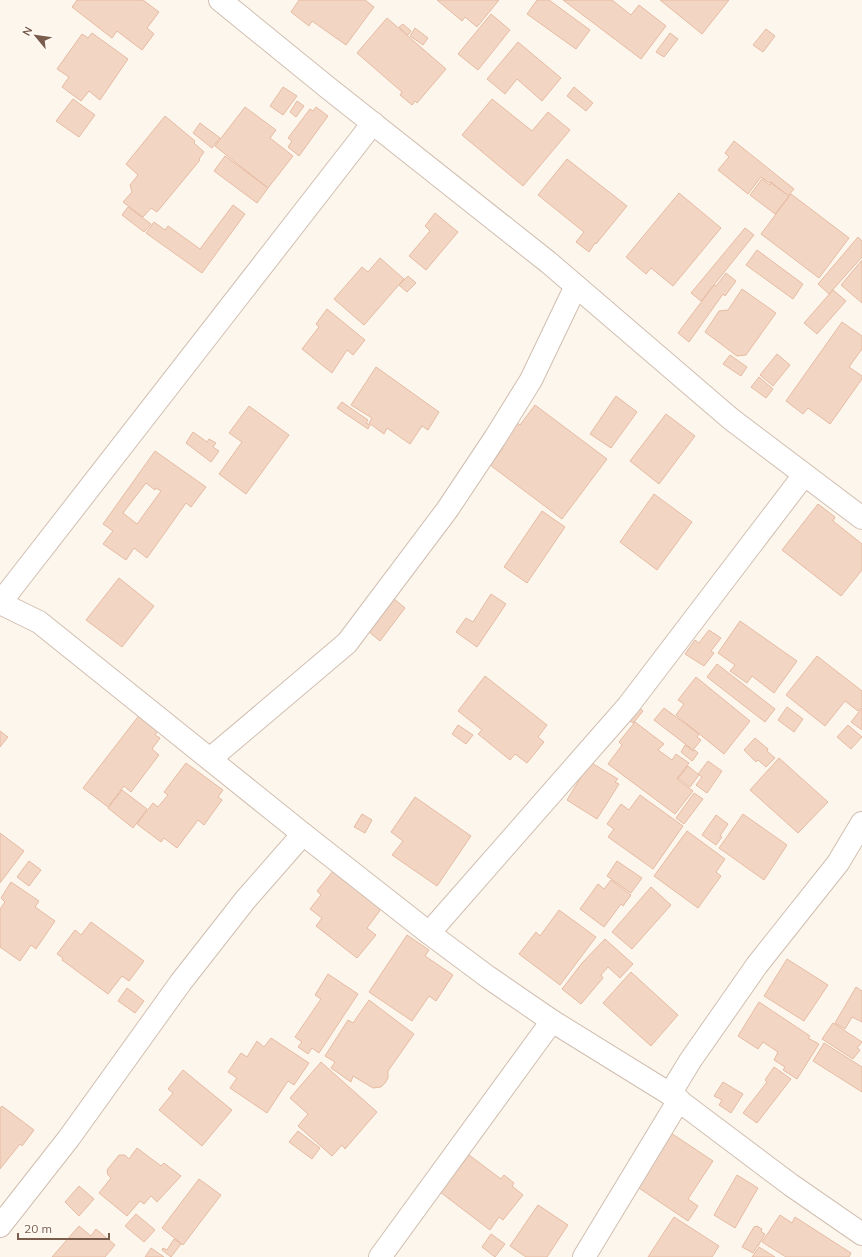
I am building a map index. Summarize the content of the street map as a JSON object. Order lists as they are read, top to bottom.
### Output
{
  "scale_bar": "20 m",
  "north": "top left"
}
